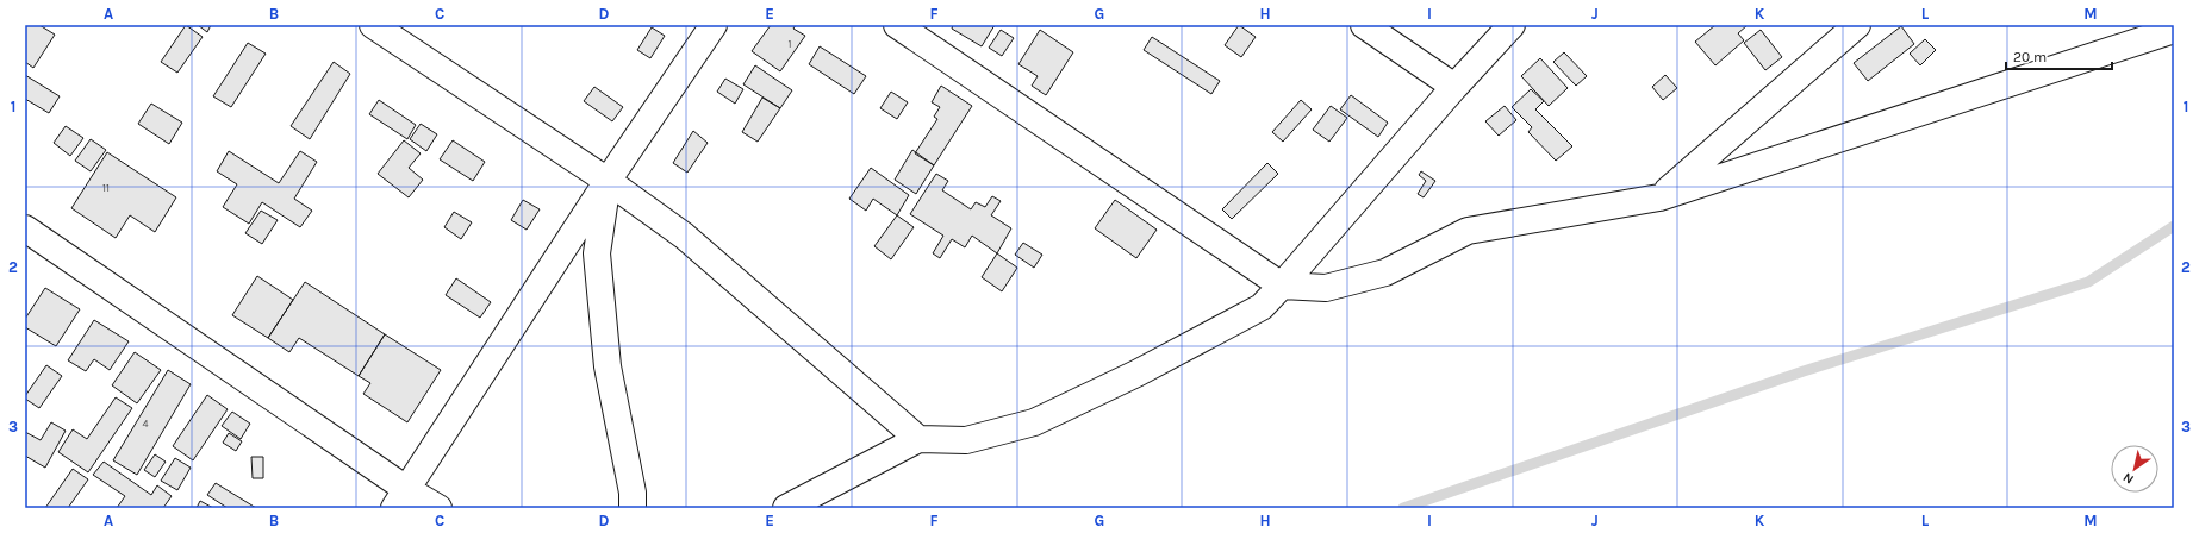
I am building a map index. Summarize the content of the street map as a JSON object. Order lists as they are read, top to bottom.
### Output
{
  "house_numbers": ["1", "11", "4"],
  "scale_bar": "20 m",
  "north": "bottom left",
  "grid": {
    "columns": [
      "A",
      "B",
      "C",
      "D",
      "E",
      "F",
      "G",
      "H",
      "I",
      "J",
      "K",
      "L",
      "M"
    ],
    "rows": ["1", "2", "3"]
  }
}
